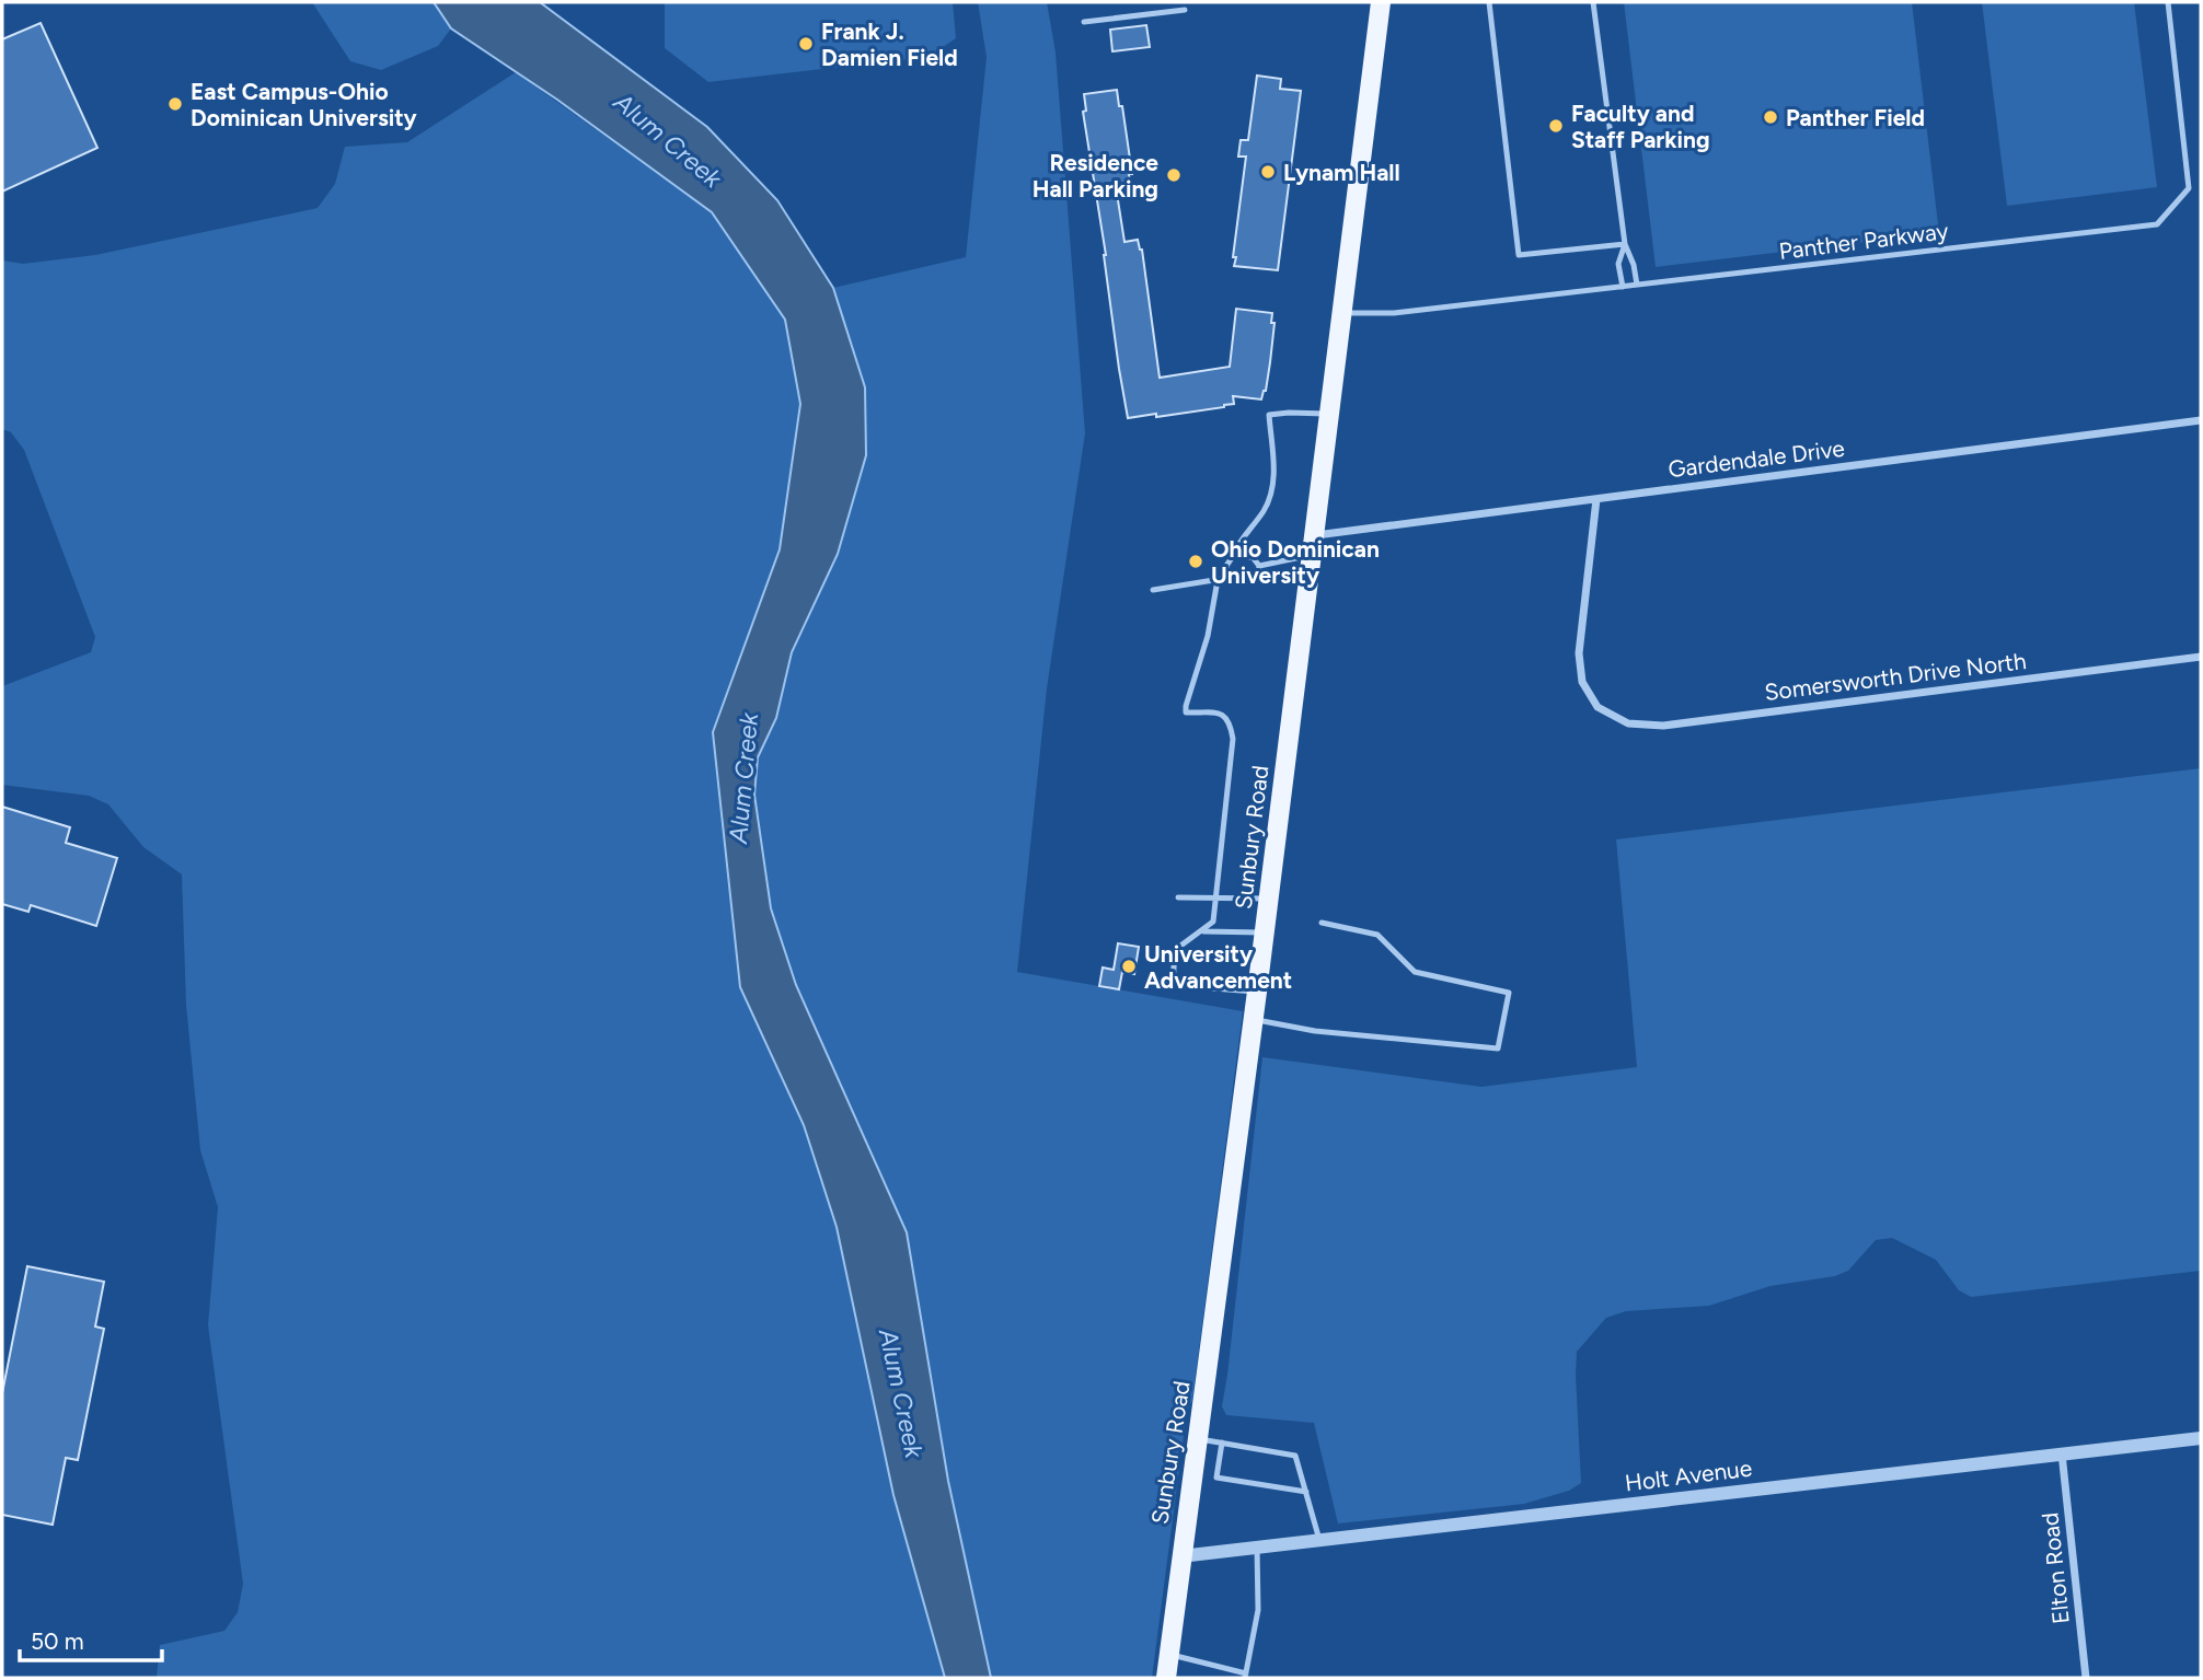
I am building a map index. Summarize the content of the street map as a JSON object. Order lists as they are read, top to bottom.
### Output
{
  "streets": {
    "main road": ["Sunbury Road"],
    "street": [
      "Gardendale Drive",
      "Somersworth Drive North",
      "Holt Avenue",
      "Elton Road"
    ],
    "lane": ["Panther Parkway"]
  },
  "crossings": [
    ["Panther Parkway", "Sunbury Road"],
    ["Gardendale Drive", "Somersworth Drive North"],
    ["Gardendale Drive", "Sunbury Road"],
    ["Sunbury Road", "Holt Avenue"],
    ["Holt Avenue", "Elton Road"]
  ],
  "water": ["Alum Creek"],
  "places": [
    "Frank J. Damien Field",
    "East Campus-Ohio Dominican University",
    "Panther Field",
    "Faculty and Staff Parking",
    "Lynam Hall",
    "Residence Hall Parking",
    "Ohio Dominican University",
    "University Advancement"
  ],
  "scale_bar": "50 m"
}
